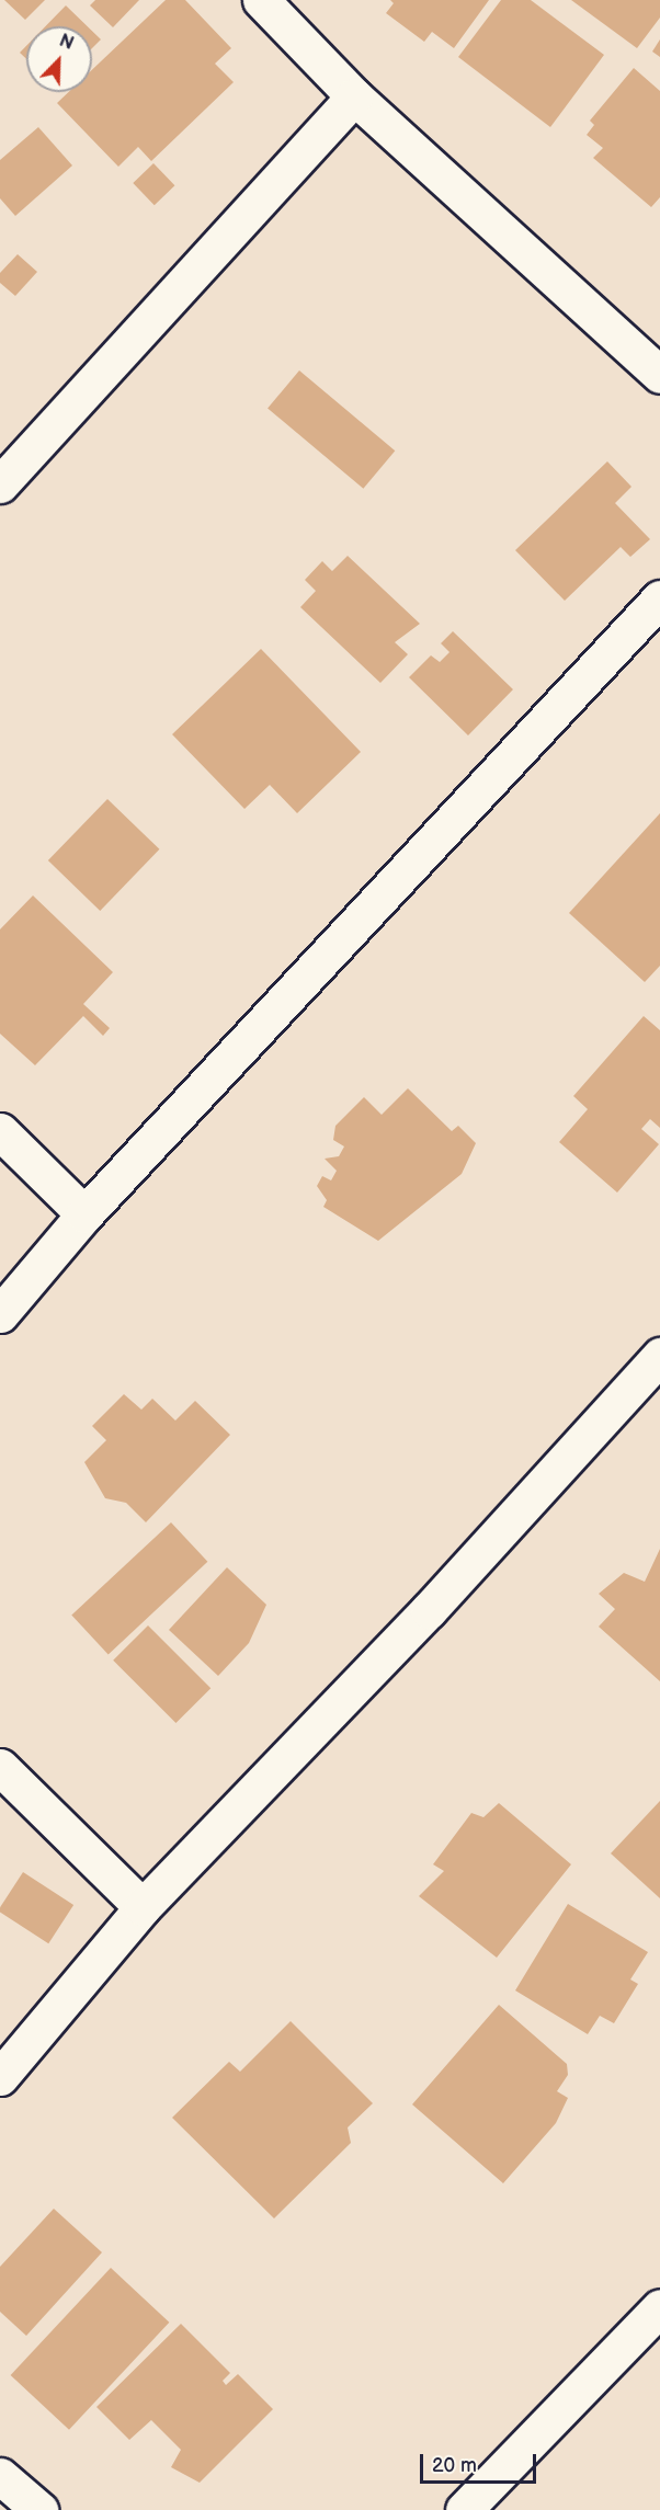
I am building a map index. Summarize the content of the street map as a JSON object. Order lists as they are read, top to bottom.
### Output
{
  "scale_bar": "20 m",
  "north": "top right"
}
